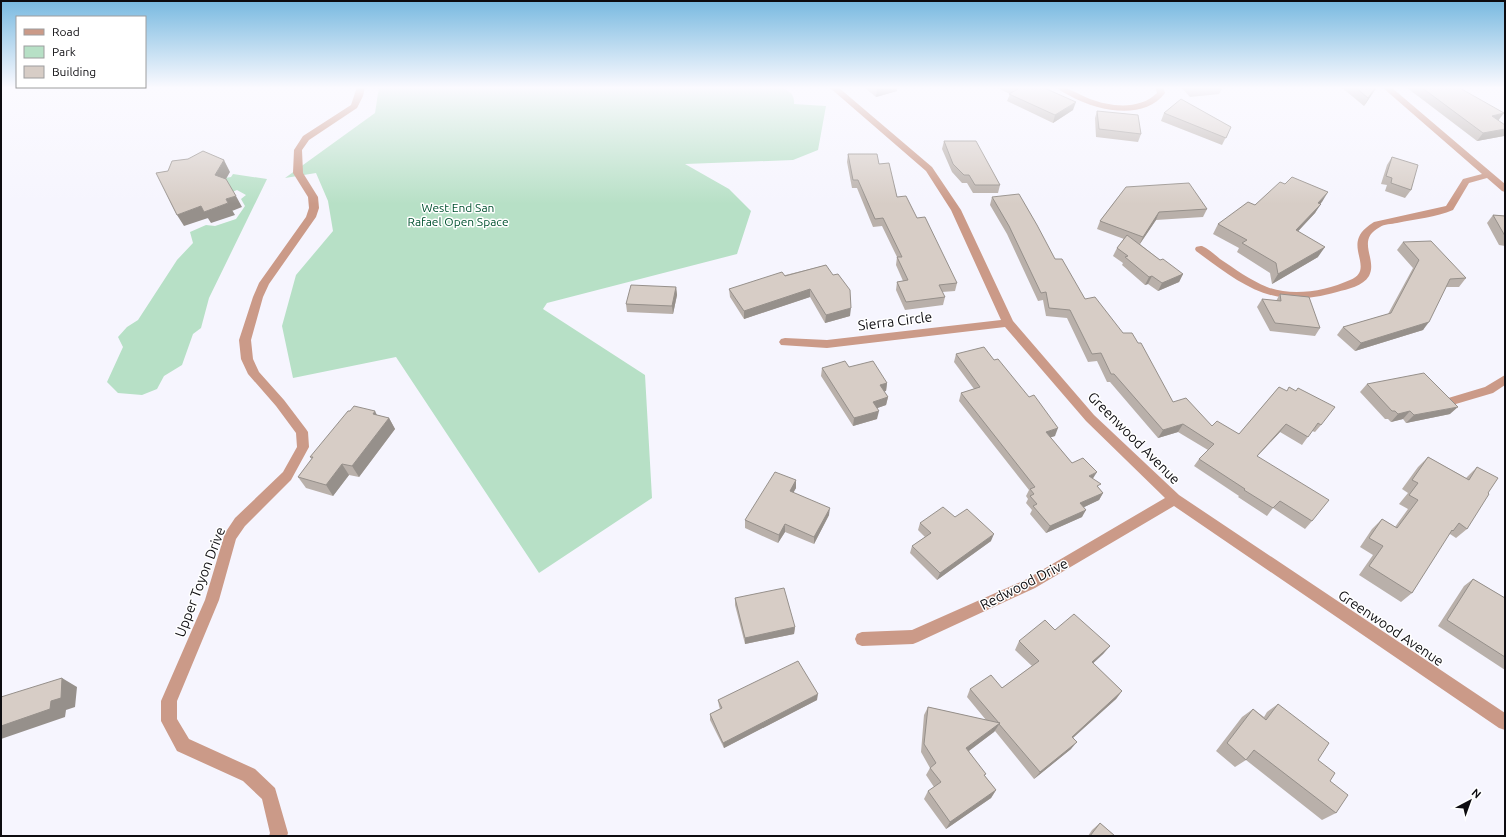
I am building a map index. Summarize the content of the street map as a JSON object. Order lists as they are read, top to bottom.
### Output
{
  "streets": {
    "street": [
      "Sierra Circle",
      "Greenwood Avenue",
      "Upper Toyon Drive",
      "Redwood Drive"
    ]
  },
  "crossings": [
    ["Sierra Circle", "Greenwood Avenue"],
    ["Greenwood Avenue", "Redwood Drive"]
  ],
  "parks": ["West End San Rafael Open Space"],
  "legend": ["Road", "Park", "Building"],
  "north": "top right"
}
